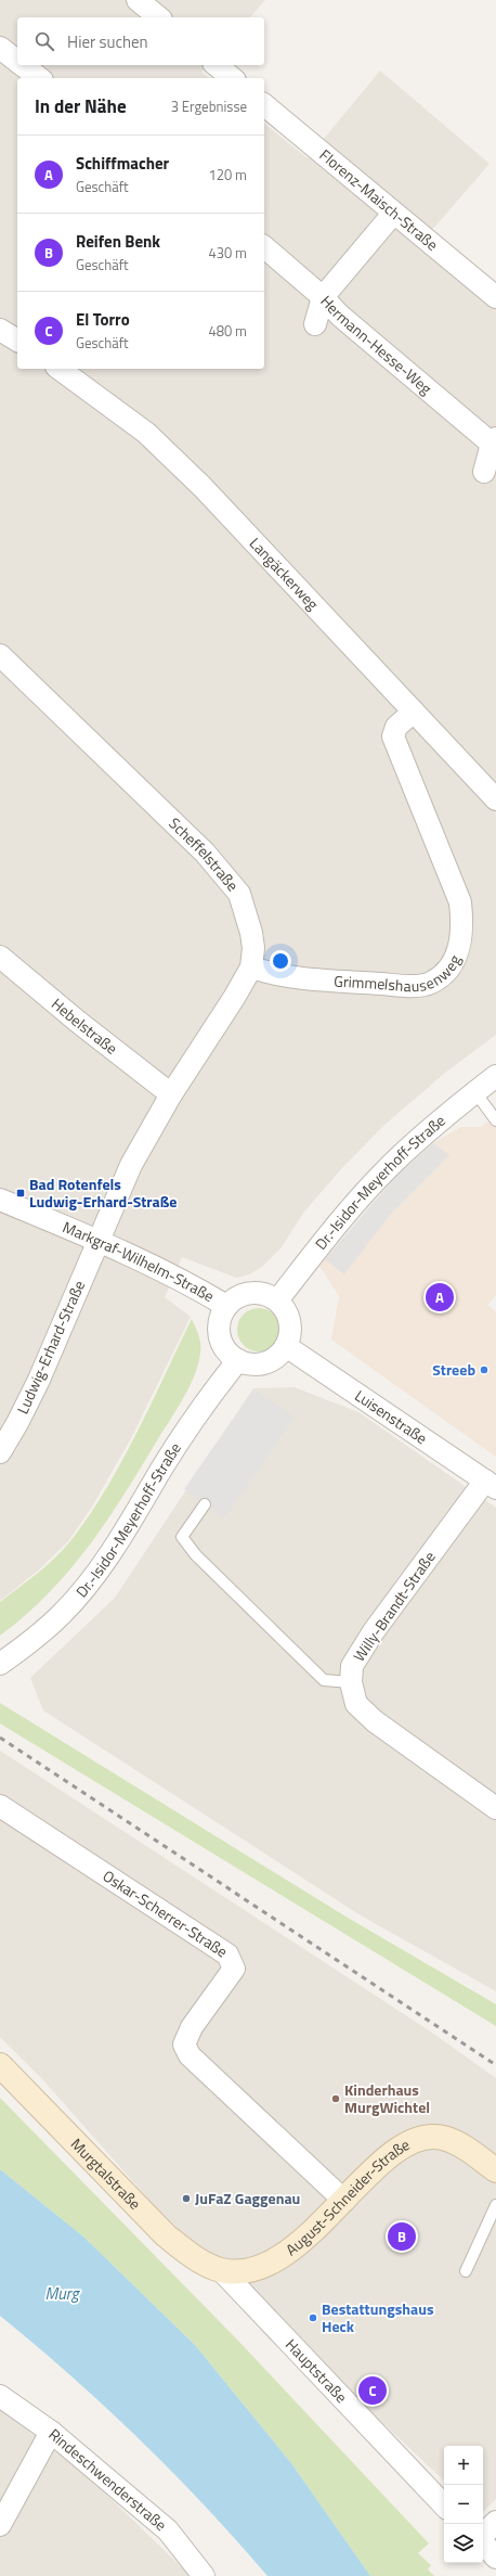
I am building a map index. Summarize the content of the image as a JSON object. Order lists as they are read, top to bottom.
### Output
{
  "streets": {
    "street": [
      "Florenz-Maisch-Straße",
      "Hermann-Hesse-Weg",
      "Langäckerweg",
      "Scheffelstraße",
      "Grimmelshausenweg",
      "Hebelstraße",
      "Dr.-Isidor-Meyerhoff-Straße",
      "Markgraf-Wilhelm-Straße",
      "Ludwig-Erhard-Straße",
      "Luisenstraße",
      "Willy-Brandt-Straße",
      "Oskar-Scherrer-Straße",
      "Murgtalstraße",
      "August-Schneider-Straße",
      "Hauptstraße",
      "Rindeschwenderstraße"
    ]
  },
  "crossings": [
    ["Langäckerweg", "Grimmelshausenweg"],
    ["Scheffelstraße", "Grimmelshausenweg"],
    ["Scheffelstraße", "Hebelstraße"],
    ["Scheffelstraße", "Markgraf-Wilhelm-Straße"],
    ["Scheffelstraße", "Ludwig-Erhard-Straße"],
    ["Dr.-Isidor-Meyerhoff-Straße", "Markgraf-Wilhelm-Straße"],
    ["Dr.-Isidor-Meyerhoff-Straße", "Luisenstraße"],
    ["Markgraf-Wilhelm-Straße", "Ludwig-Erhard-Straße"],
    ["Markgraf-Wilhelm-Straße", "Luisenstraße"],
    ["Luisenstraße", "Willy-Brandt-Straße"],
    ["Oskar-Scherrer-Straße", "August-Schneider-Straße"],
    ["Murgtalstraße", "August-Schneider-Straße"],
    ["Murgtalstraße", "Hauptstraße"],
    ["August-Schneider-Straße", "Hauptstraße"]
  ],
  "water": ["Murg"],
  "places": {
    "transit": ["Bad Rotenfels Ludwig-Erhard-Straße"],
    "other": [
      "Streeb",
      "Kinderhaus MurgWichtel",
      "JuFaZ Gaggenau",
      "Bestattungshaus Heck"
    ]
  },
  "page": {
    "search": "Hier suchen",
    "heading": ["In der Nähe", "3 Ergebnisse"],
    "list": [
      {
        "mark": "A",
        "name": "Schiffmacher",
        "note": "Geschäft",
        "value": "120 m"
      },
      {
        "mark": "B",
        "name": "Reifen Benk",
        "note": "Geschäft",
        "value": "430 m"
      },
      {
        "mark": "C",
        "name": "El Torro",
        "note": "Geschäft",
        "value": "480 m"
      }
    ],
    "pins": ["A", "B", "C"],
    "map_buttons": ["+", "−"]
  }
}
